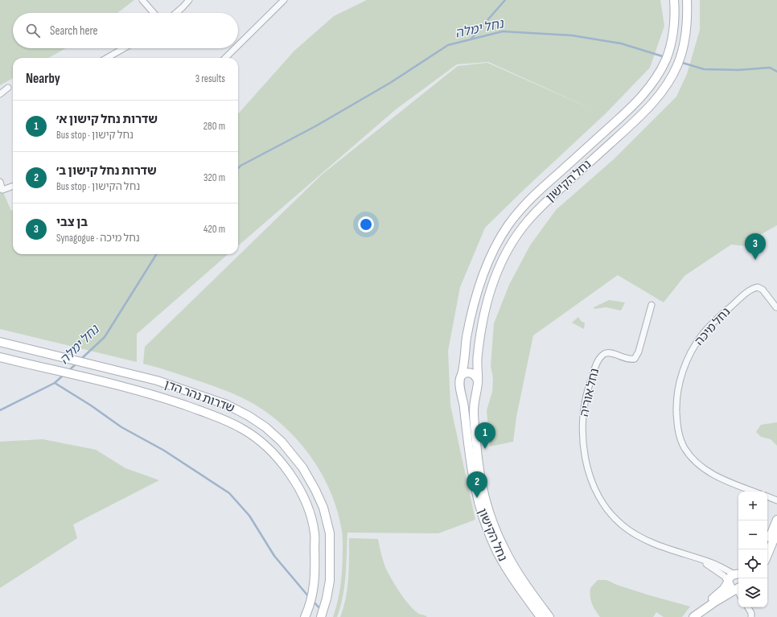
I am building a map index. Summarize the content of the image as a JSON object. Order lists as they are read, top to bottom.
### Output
{
  "streets": {
    "main road": ["נחל הקישון", "שדרות נהר הדן"],
    "street": ["נחל מיכה", "נחל אוריה"]
  },
  "water": ["נחל ימלה"],
  "page": {
    "search": "Search here",
    "heading": ["Nearby", "3 results"],
    "list": [
      {
        "mark": "1",
        "name": "שדרות נחל קישון א׳",
        "note": "Bus stop · נחל קישון",
        "value": "280 m"
      },
      {
        "mark": "2",
        "name": "שדרות נחל קישון ב׳",
        "note": "Bus stop · נחל הקישון",
        "value": "320 m"
      },
      {
        "mark": "3",
        "name": "בן צבי",
        "note": "Synagogue · נחל מיכה",
        "value": "420 m"
      }
    ],
    "pins": ["3", "1", "2"],
    "map_buttons": ["+", "−"]
  }
}
